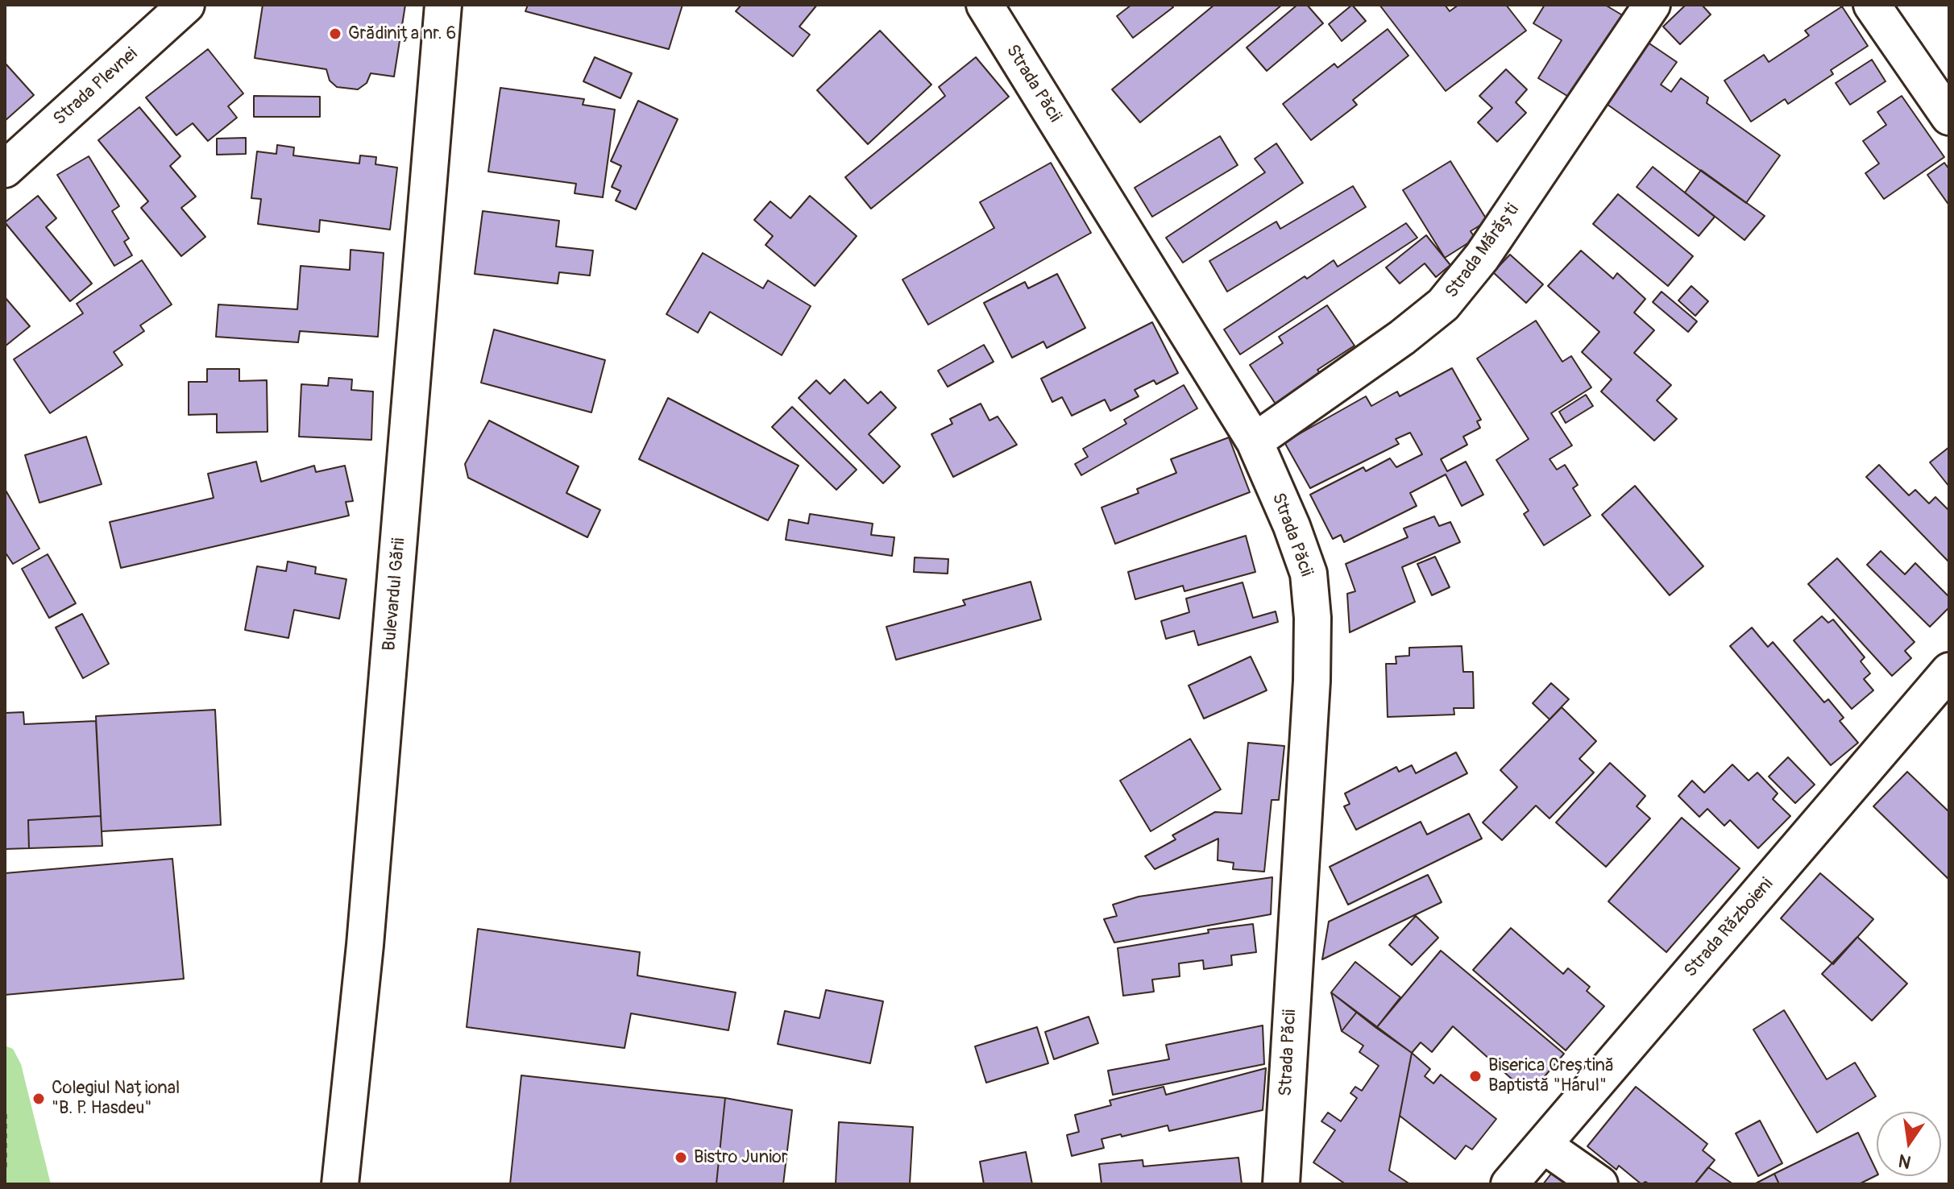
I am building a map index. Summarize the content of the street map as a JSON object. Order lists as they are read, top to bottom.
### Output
{
  "streets": {
    "street": [
      "Strada Păcii",
      "Strada Plevnei",
      "Strada Mărăști",
      "Bulevardul Gării",
      "Strada Războieni"
    ]
  },
  "crossings": [
    ["Strada Păcii", "Strada Mărăști"]
  ],
  "places": [
    "Grădinița nr. 6",
    "Biserica Creștină Baptistă \"Harul\"",
    "Colegiul Național \"B. P. Hasdeu\"",
    "Bistro Junior"
  ],
  "north": "bottom"
}
